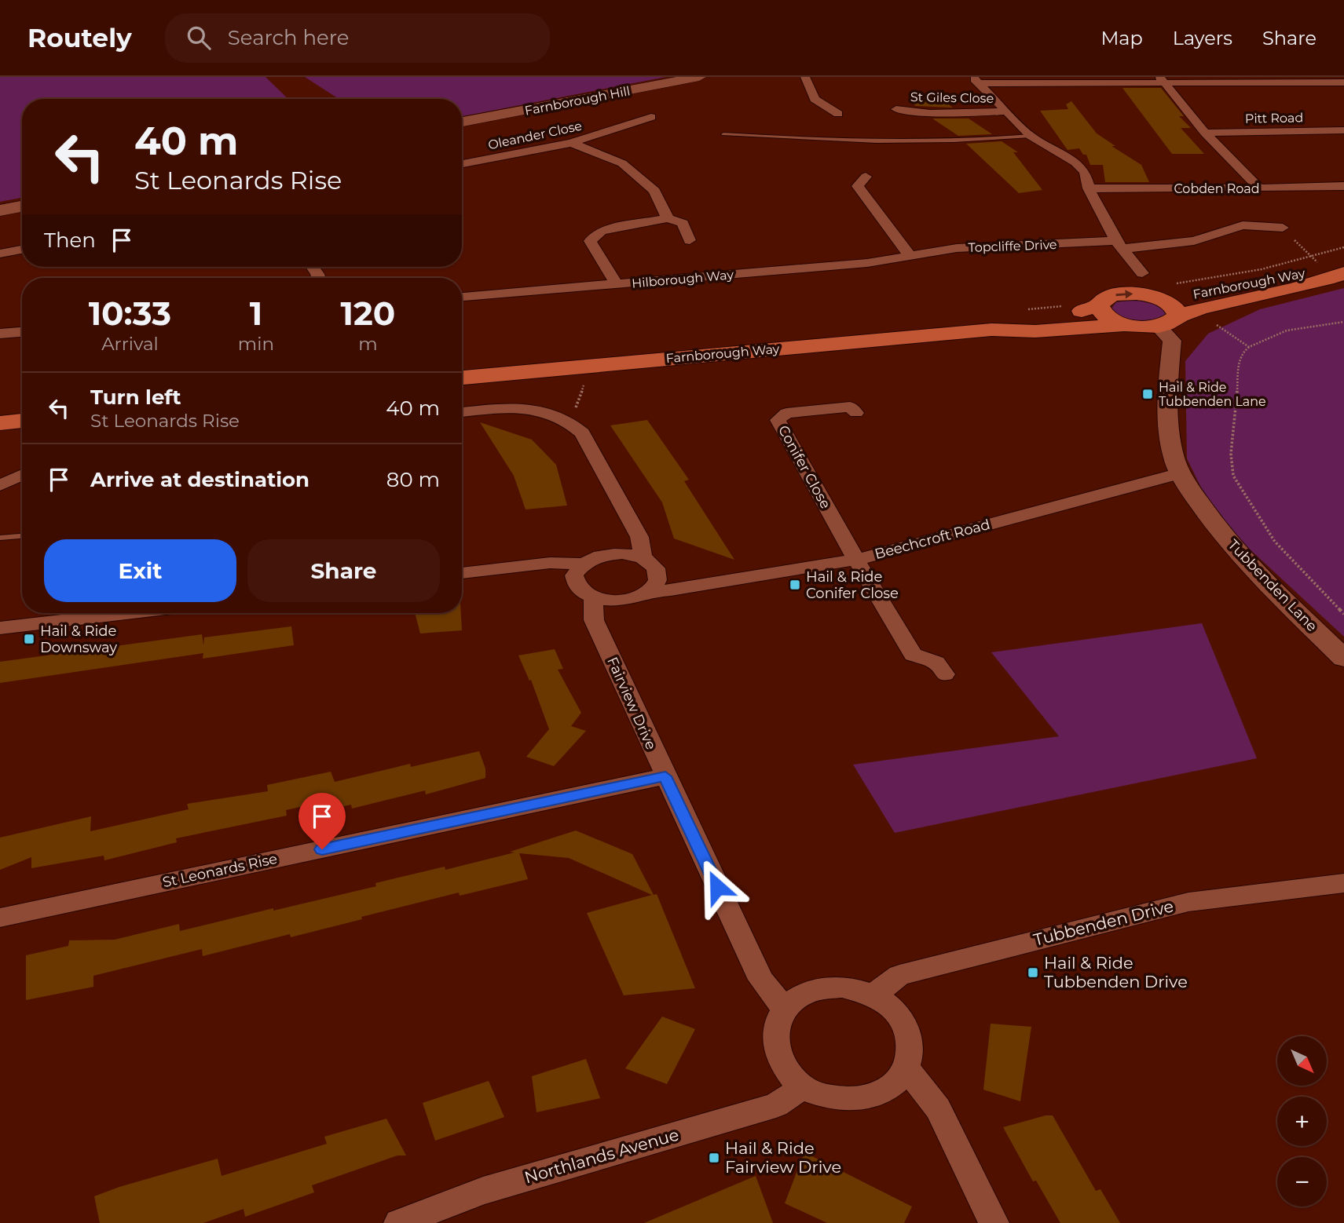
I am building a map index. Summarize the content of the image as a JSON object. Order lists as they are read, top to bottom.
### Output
{
  "streets": {
    "highway": ["Farnborough Way"],
    "main road": ["Farnborough Hill"],
    "street": [
      "St Giles Close",
      "Pitt Road",
      "Oleander Close",
      "Cobden Road",
      "Topcliffe Drive",
      "Hilborough Way",
      "Conifer Close",
      "Beechcroft Road",
      "Tubbenden Lane",
      "Fairview Drive",
      "St Leonards Rise",
      "Tubbenden Drive",
      "Northlands Avenue"
    ]
  },
  "crossings": [
    ["Topcliffe Drive", "Hilborough Way"],
    ["Farnborough Way", "Tubbenden Lane"],
    ["Conifer Close", "Beechcroft Road"],
    ["Beechcroft Road", "Tubbenden Lane"],
    ["Beechcroft Road", "Fairview Drive"],
    ["Fairview Drive", "St Leonards Rise"],
    ["Fairview Drive", "Tubbenden Drive"],
    ["Fairview Drive", "Northlands Avenue"],
    ["Tubbenden Drive", "Northlands Avenue"]
  ],
  "places": {
    "transit": [
      "Hail & Ride Tubbenden Lane",
      "Hail & Ride Conifer Close",
      "Hail & Ride Downsway",
      "Hail & Ride Tubbenden Drive",
      "Hail & Ride Fairview Drive"
    ]
  },
  "north": "bottom right",
  "page": {
    "header": "Routely",
    "search": "Search here",
    "nav": ["Map", "Layers", "Share"],
    "turn": ["40 m", "St Leonards Rise"],
    "then": "Then",
    "eta": [
      "10:33",
      "Arrival",
      "1",
      "min",
      "120",
      "m"
    ],
    "list": [
      {
        "name": "Turn left",
        "note": "St Leonards Rise",
        "value": "40 m"
      },
      {
        "name": "Arrive at destination",
        "value": "80 m"
      }
    ],
    "buttons": ["Exit", "Share"],
    "map_buttons": ["+", "−"]
  }
}
